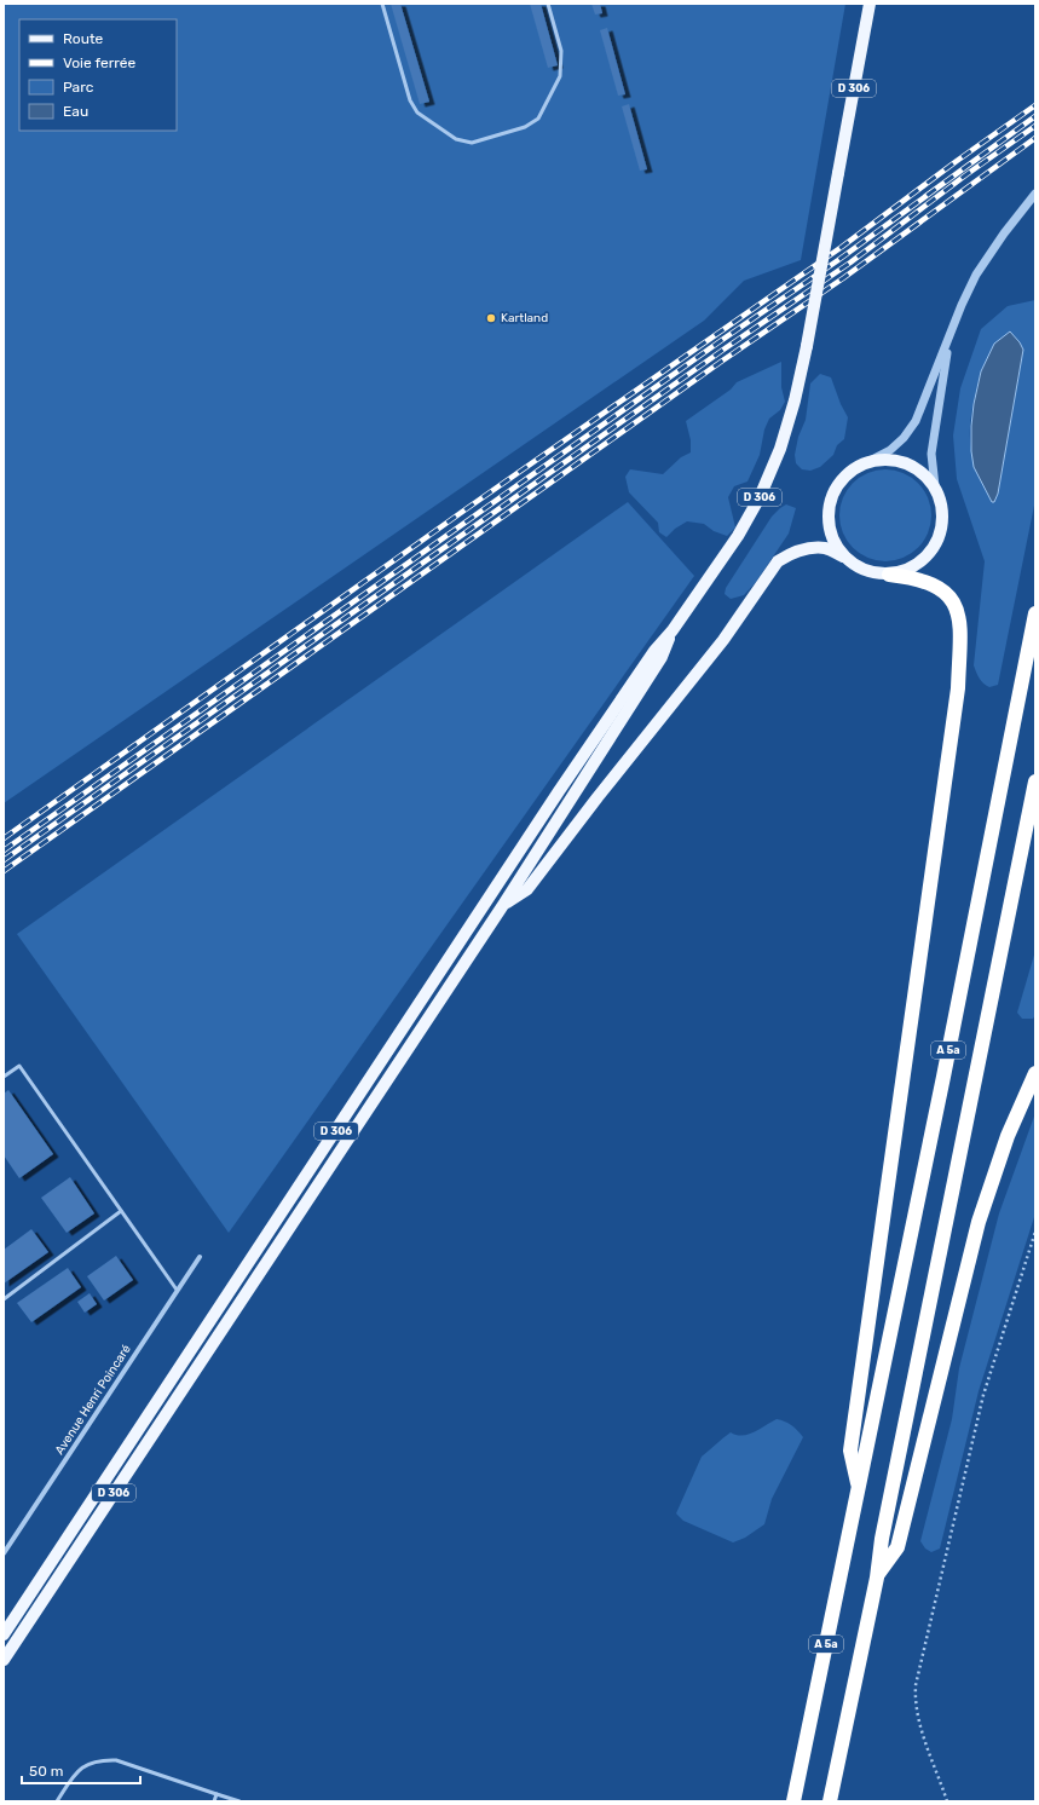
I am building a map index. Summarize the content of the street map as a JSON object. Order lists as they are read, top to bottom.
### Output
{
  "streets": {
    "highway": ["A 5a"],
    "main road": ["D 306"],
    "street": ["Avenue Henri Poincaré"]
  },
  "places": ["Kartland"],
  "legend": [
    "Route",
    "Voie ferrée",
    "Parc",
    "Eau"
  ],
  "scale_bar": "50 m"
}
